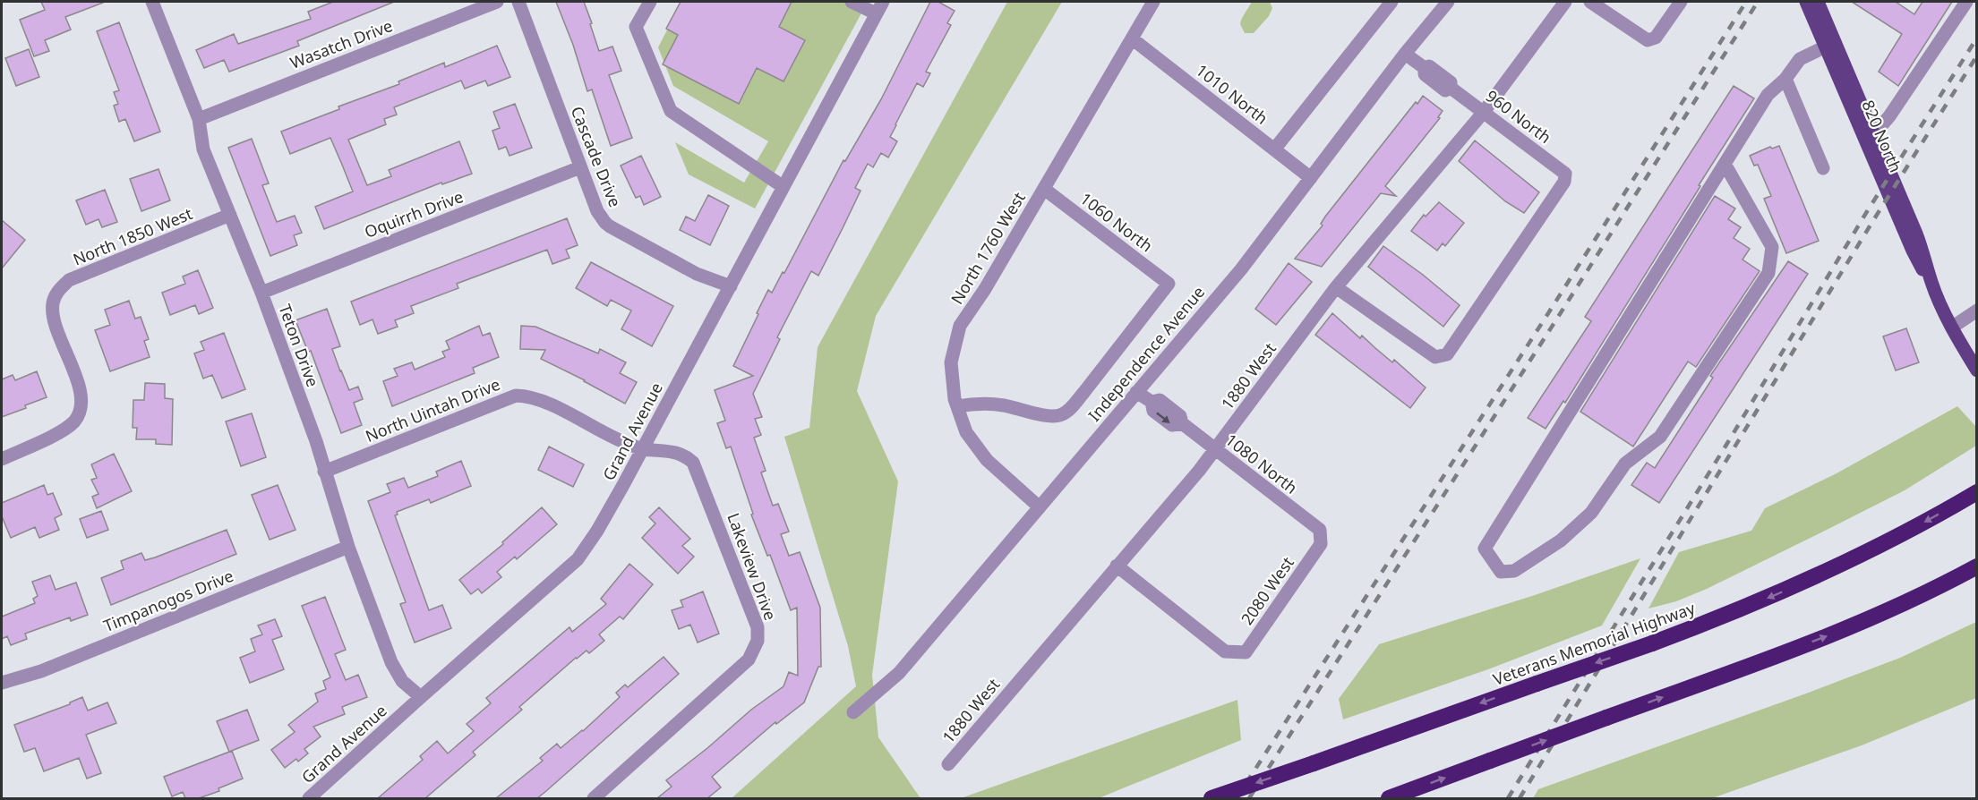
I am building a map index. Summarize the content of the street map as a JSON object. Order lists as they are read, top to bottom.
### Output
{
  "streets": {
    "highway": ["Veterans Memorial Highway"],
    "main road": ["820 North"],
    "street": [
      "Wasatch Drive",
      "1010 North",
      "960 North",
      "Cascade Drive",
      "Oquirrh Drive",
      "1060 North",
      "North 1850 West",
      "North 1760 West",
      "Teton Drive",
      "Independence Avenue",
      "1880 West",
      "North Uintah Drive",
      "Grand Avenue",
      "1080 North",
      "Lakeview Drive",
      "2080 West",
      "Timpanogos Drive"
    ]
  },
  "crossings": [
    ["Wasatch Drive", "Teton Drive"],
    ["1010 North", "North 1760 West"],
    ["1010 North", "Independence Avenue"],
    ["960 North", "Independence Avenue"],
    ["960 North", "1880 West"],
    ["Cascade Drive", "Oquirrh Drive"],
    ["Cascade Drive", "Grand Avenue"],
    ["Oquirrh Drive", "Teton Drive"],
    ["1060 North", "North 1760 West"],
    ["North 1850 West", "Teton Drive"],
    ["North 1760 West", "Independence Avenue"],
    ["Teton Drive", "North Uintah Drive"],
    ["Teton Drive", "Grand Avenue"],
    ["Teton Drive", "Timpanogos Drive"],
    ["Independence Avenue", "1080 North"],
    ["1880 West", "1080 North"],
    ["1880 West", "2080 West"],
    ["North Uintah Drive", "Grand Avenue"],
    ["North Uintah Drive", "Lakeview Drive"],
    ["Grand Avenue", "Lakeview Drive"],
    ["1080 North", "2080 West"]
  ]
}
